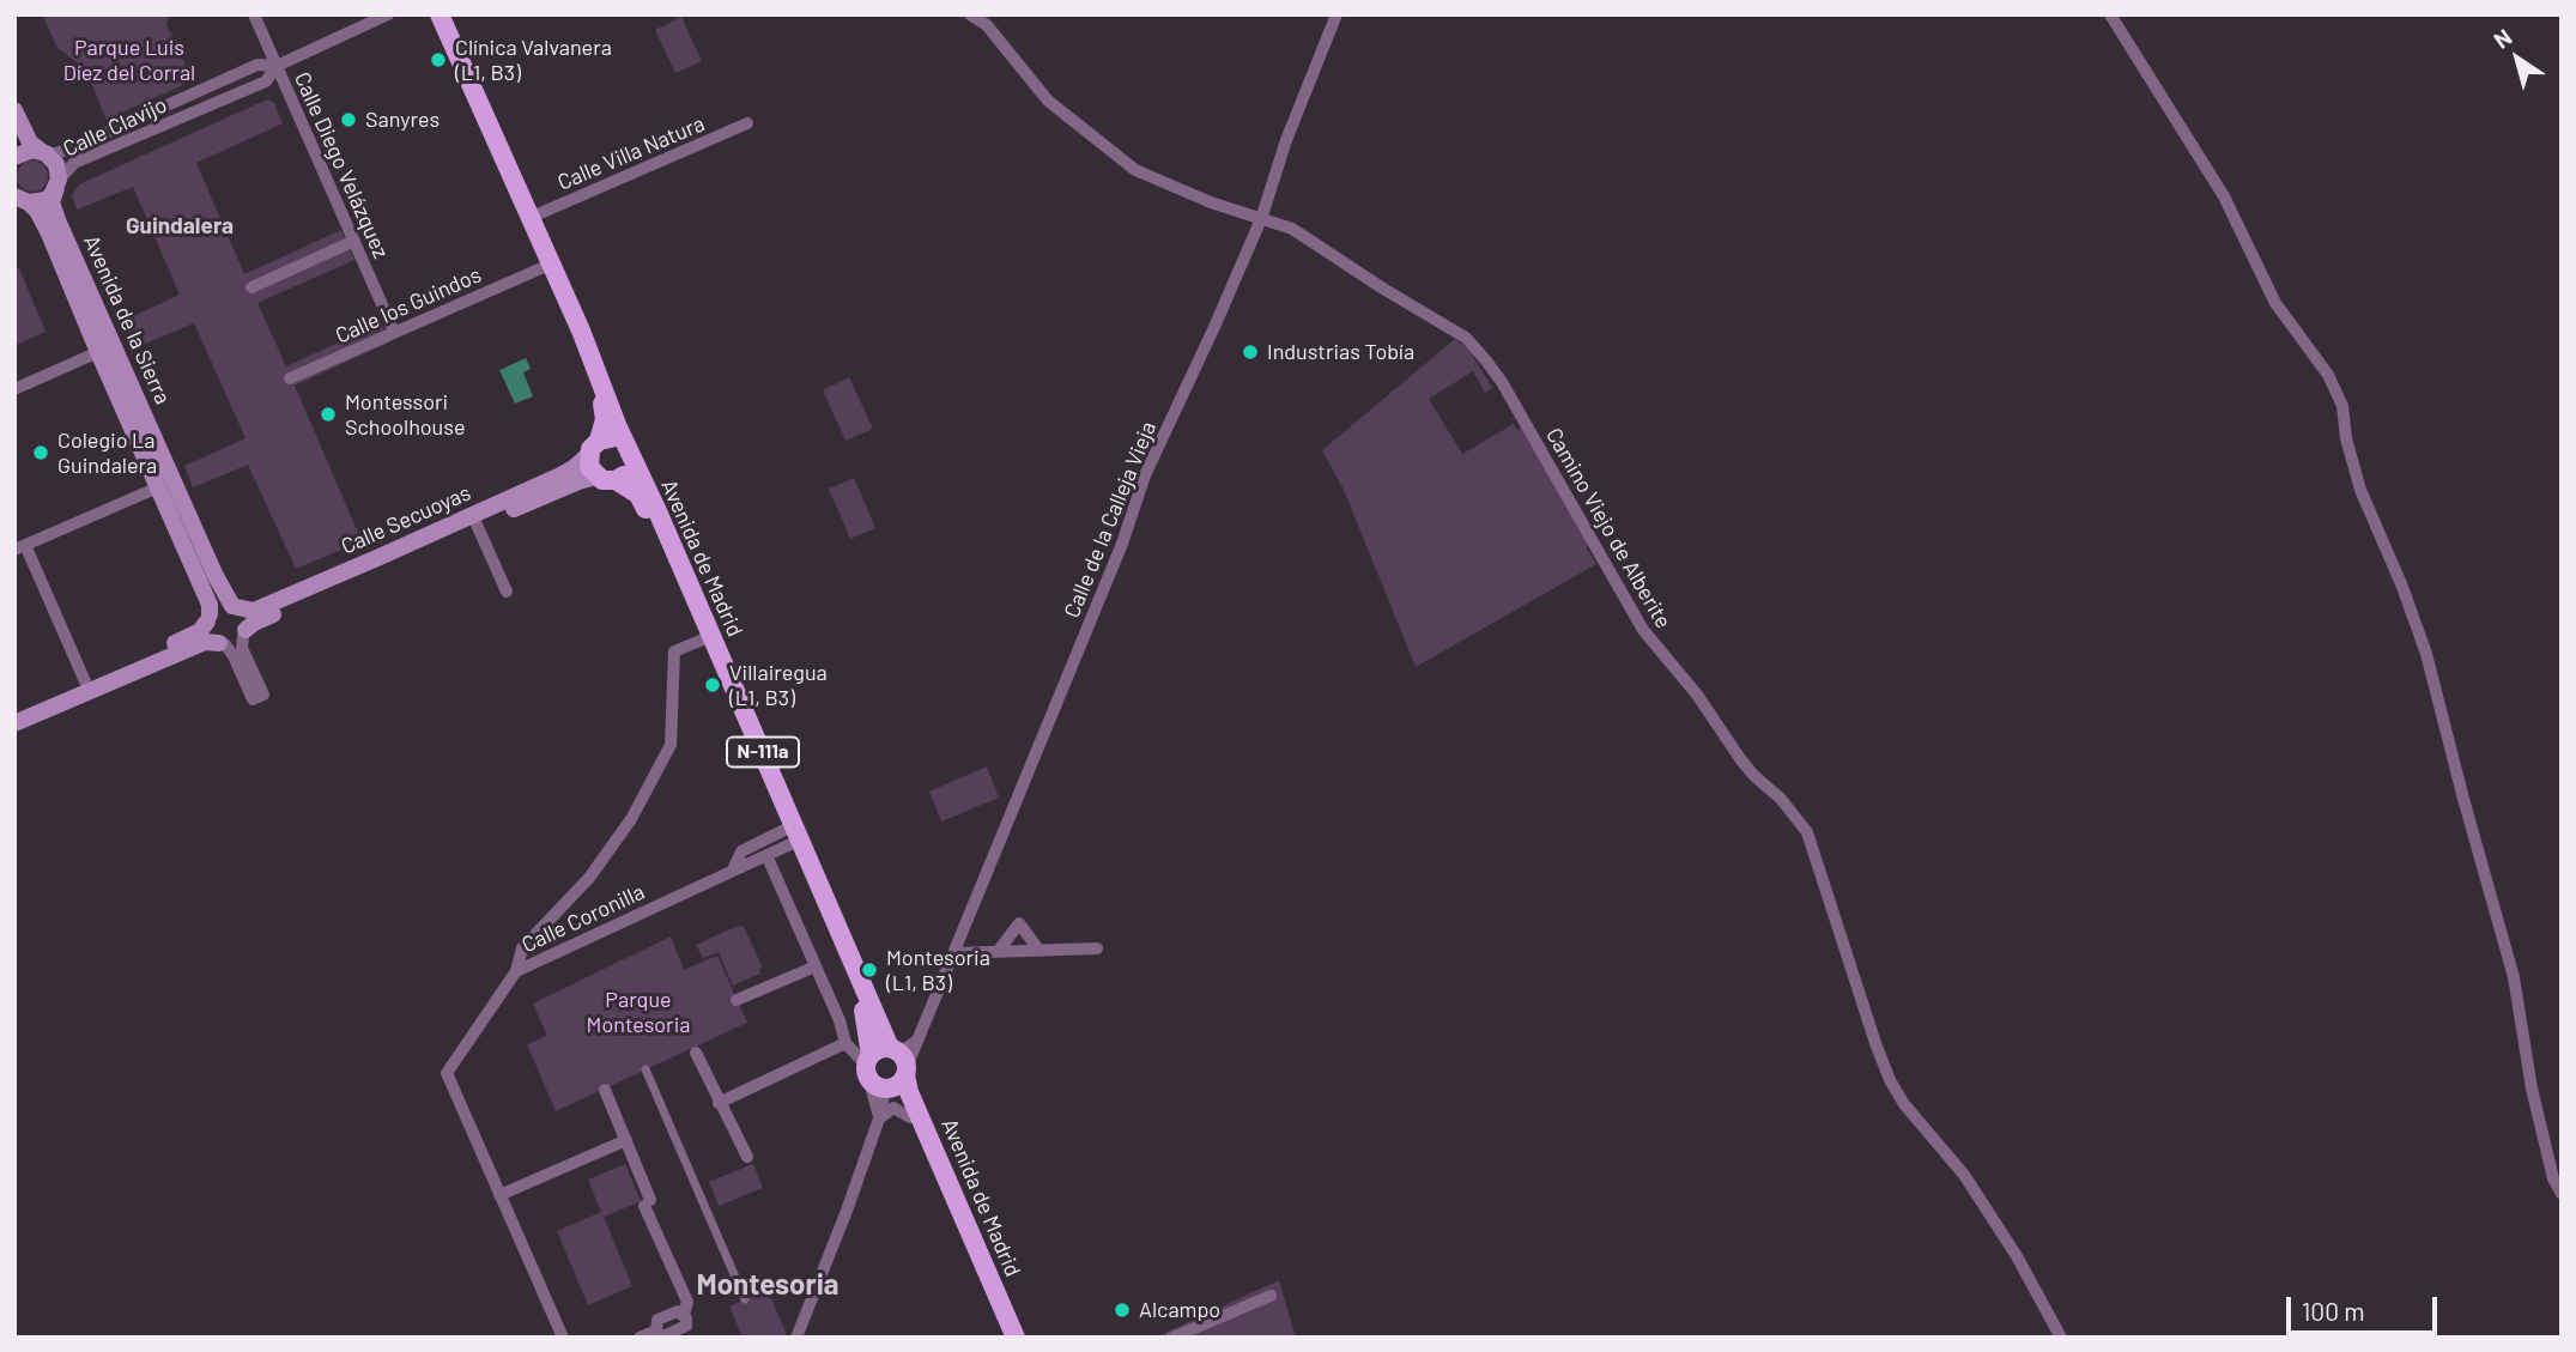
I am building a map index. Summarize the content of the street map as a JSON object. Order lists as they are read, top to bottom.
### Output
{
  "streets": {
    "main road": [
      "Avenida de la Sierra",
      "Calle Secuoyas",
      "Avenida de Madrid",
      "N-111a"
    ],
    "street": [
      "Calle Clavijo",
      "Calle Villa Natura",
      "Calle Diego Velázquez",
      "Calle los Guindos",
      "Calle de la Calleja Vieja",
      "Camino Viejo de Alberite",
      "Calle Coronilla"
    ]
  },
  "crossings": [
    ["Calle Clavijo", "Calle Diego Velázquez"],
    ["Calle Clavijo", "Avenida de la Sierra"],
    ["Calle Villa Natura", "Avenida de Madrid"],
    ["Calle Diego Velázquez", "Calle los Guindos"],
    ["Calle los Guindos", "N-111a"],
    ["Avenida de la Sierra", "Calle Secuoyas"],
    ["Calle Secuoyas", "Avenida de Madrid"],
    ["Calle Secuoyas", "N-111a"],
    ["Calle de la Calleja Vieja", "Camino Viejo de Alberite"],
    ["Calle de la Calleja Vieja", "Avenida de Madrid"],
    ["Avenida de Madrid", "N-111a"],
    ["Avenida de Madrid", "Calle Coronilla"]
  ],
  "districts": ["Guindalera", "Montesoria"],
  "parks": ["Parque Luis Díez del Corral", "Parque Montesoria"],
  "places": [
    "Clínica Valvanera (L1, B3)",
    "Sanyres",
    "Industrias Tobía",
    "Montessori Schoolhouse",
    "Colegio La Guindalera",
    "Villairegua (L1, B3)",
    "Montesoria (L1, B3)",
    "Alcampo"
  ],
  "scale_bar": "100 m",
  "north": "top left"
}
